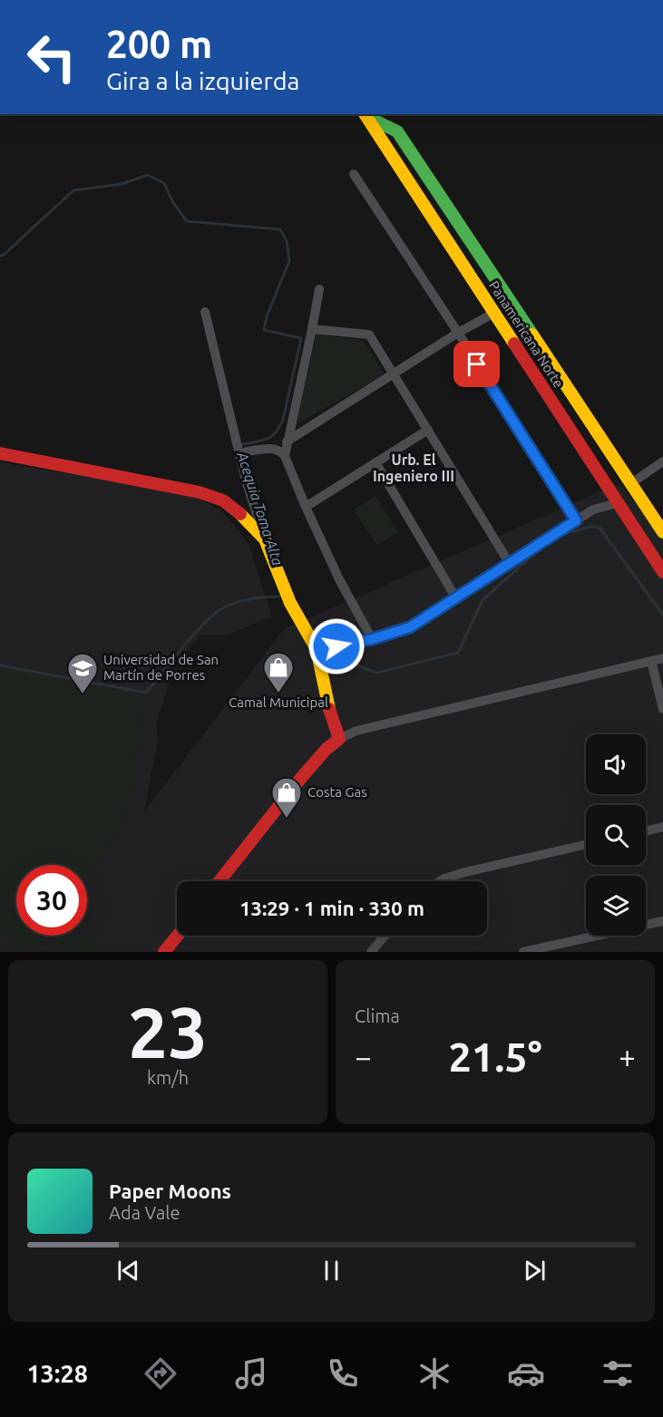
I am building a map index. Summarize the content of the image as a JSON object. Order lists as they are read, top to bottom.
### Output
{
  "streets": {
    "main road": ["Panamericana Norte"]
  },
  "districts": ["Urb. El Ingeniero III"],
  "water": ["Acequia Toma Alta"],
  "places": {
    "shop": ["Camal Municipal", "Costa Gas"],
    "school or university": ["Universidad de San Martín de Porres"]
  },
  "page": {
    "turn": ["200 m", "Gira a la izquierda"],
    "limit": "30",
    "trip": "13:29 · 1 min · 330 m",
    "tile": [
      ["23", "km/h"],
      "Clima"
    ],
    "heat": ["−", "21.5°", "+"],
    "song": ["Paper Moons", "Ada Vale"],
    "tabs": "13:28"
  }
}
